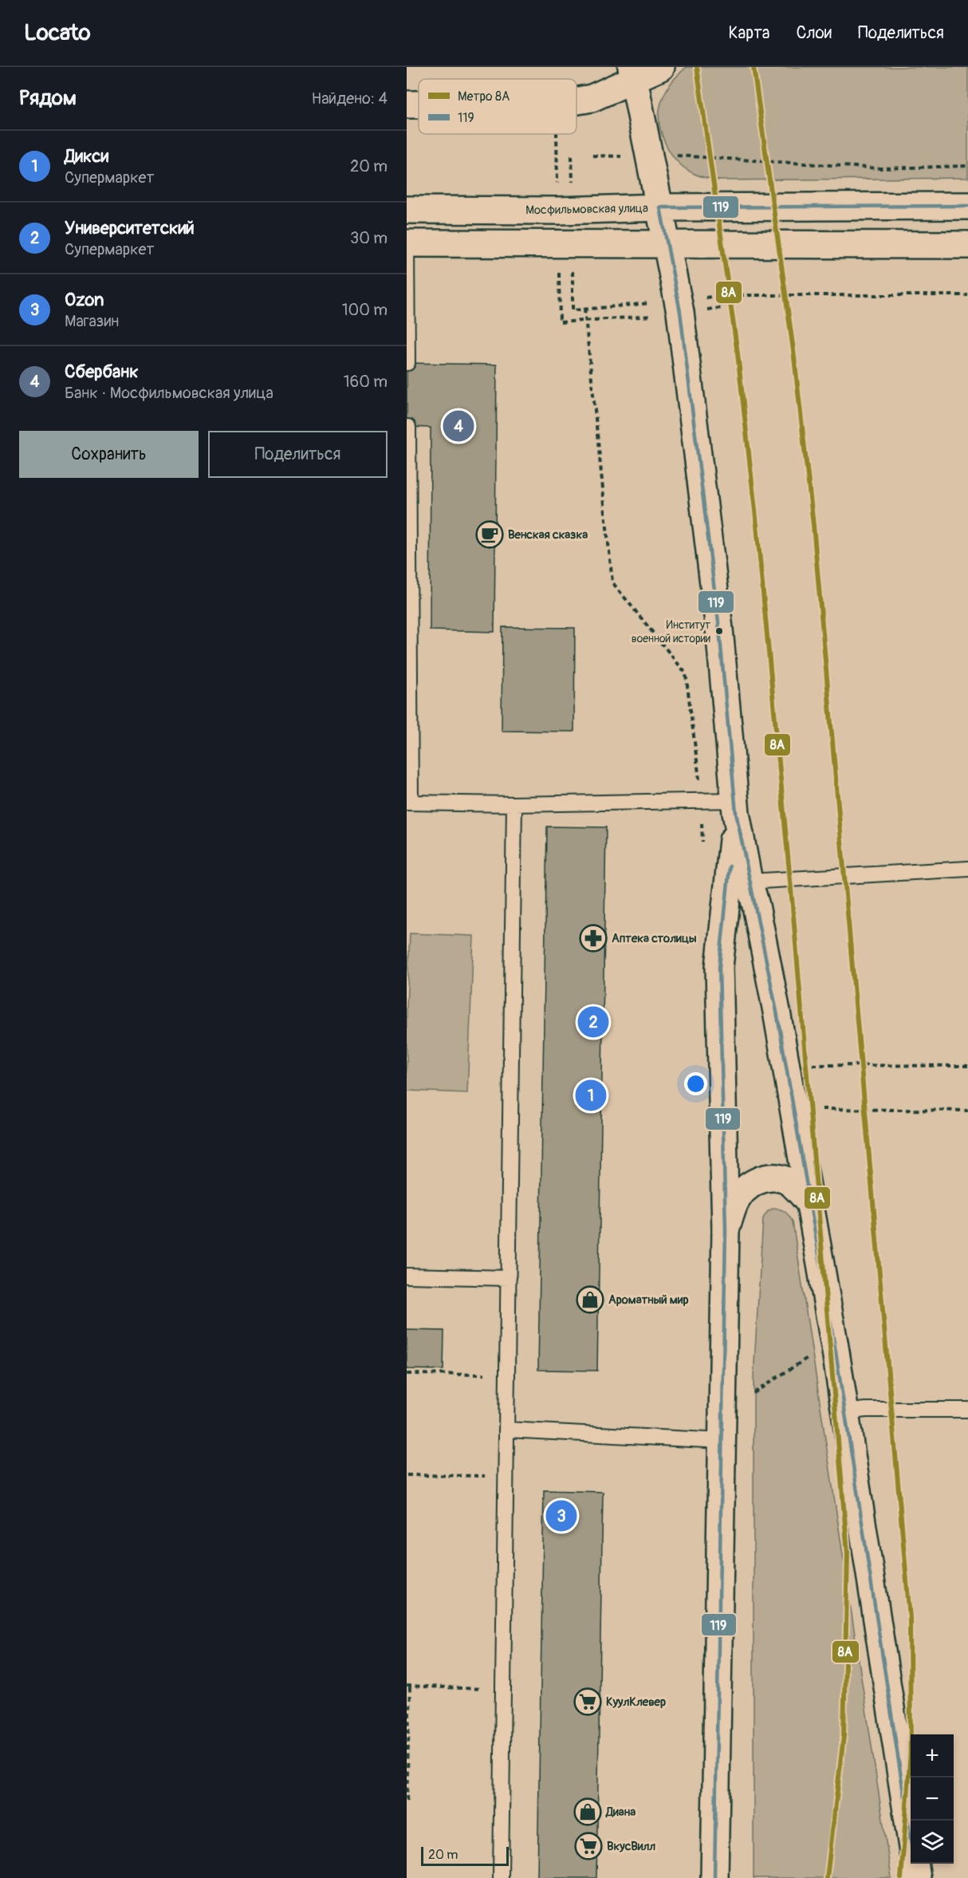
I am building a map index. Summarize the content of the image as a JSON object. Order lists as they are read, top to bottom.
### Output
{
  "streets": {
    "main road": ["Мосфильмовская улица"]
  },
  "places": {
    "cafe": ["Венская сказка"],
    "other": ["Институт военной истории"],
    "pharmacy": ["Аптека столицы"],
    "shop": ["Ароматный мир", "Диана"],
    "supermarket": ["КуулКлевер", "ВкусВилл"]
  },
  "lines": ["metro line 8А", "transit line 119"],
  "legend": ["Метро 8А", "119"],
  "scale_bar": "20 m",
  "page": {
    "header": "Locato",
    "nav": ["Карта", "Слои", "Поделиться"],
    "heading": ["Рядом", "Найдено: 4"],
    "list": [
      {
        "mark": "1",
        "name": "Дикси",
        "note": "Супермаркет",
        "value": "20 m"
      },
      {
        "mark": "2",
        "name": "Университетский",
        "note": "Супермаркет",
        "value": "30 m"
      },
      {
        "mark": "3",
        "name": "Ozon",
        "note": "Магазин",
        "value": "100 m"
      },
      {
        "mark": "4",
        "name": "Сбербанк",
        "note": "Банк · Мосфильмовская улица",
        "value": "160 m"
      }
    ],
    "pins": [
      "4",
      "2",
      "1",
      "3"
    ],
    "buttons": ["Сохранить", "Поделиться"],
    "map_buttons": ["+", "−"],
    "scale": "20 m"
  }
}
